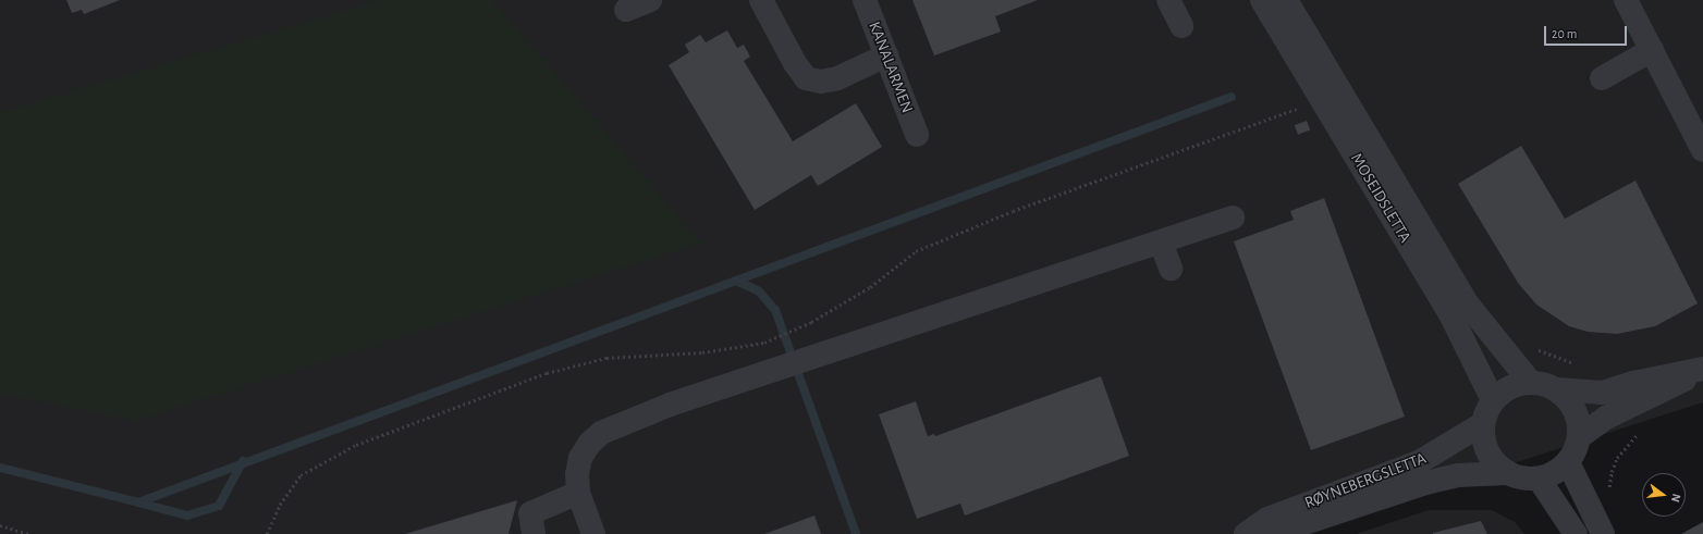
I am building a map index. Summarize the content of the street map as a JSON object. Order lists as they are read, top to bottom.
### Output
{
  "streets": {
    "street": ["KANALARMEN", "MOSEIDSLETTA", "RØYNEBERGSLETTA"]
  },
  "crossings": [
    ["MOSEIDSLETTA", "RØYNEBERGSLETTA"]
  ],
  "scale_bar": "20 m",
  "north": "right"
}
